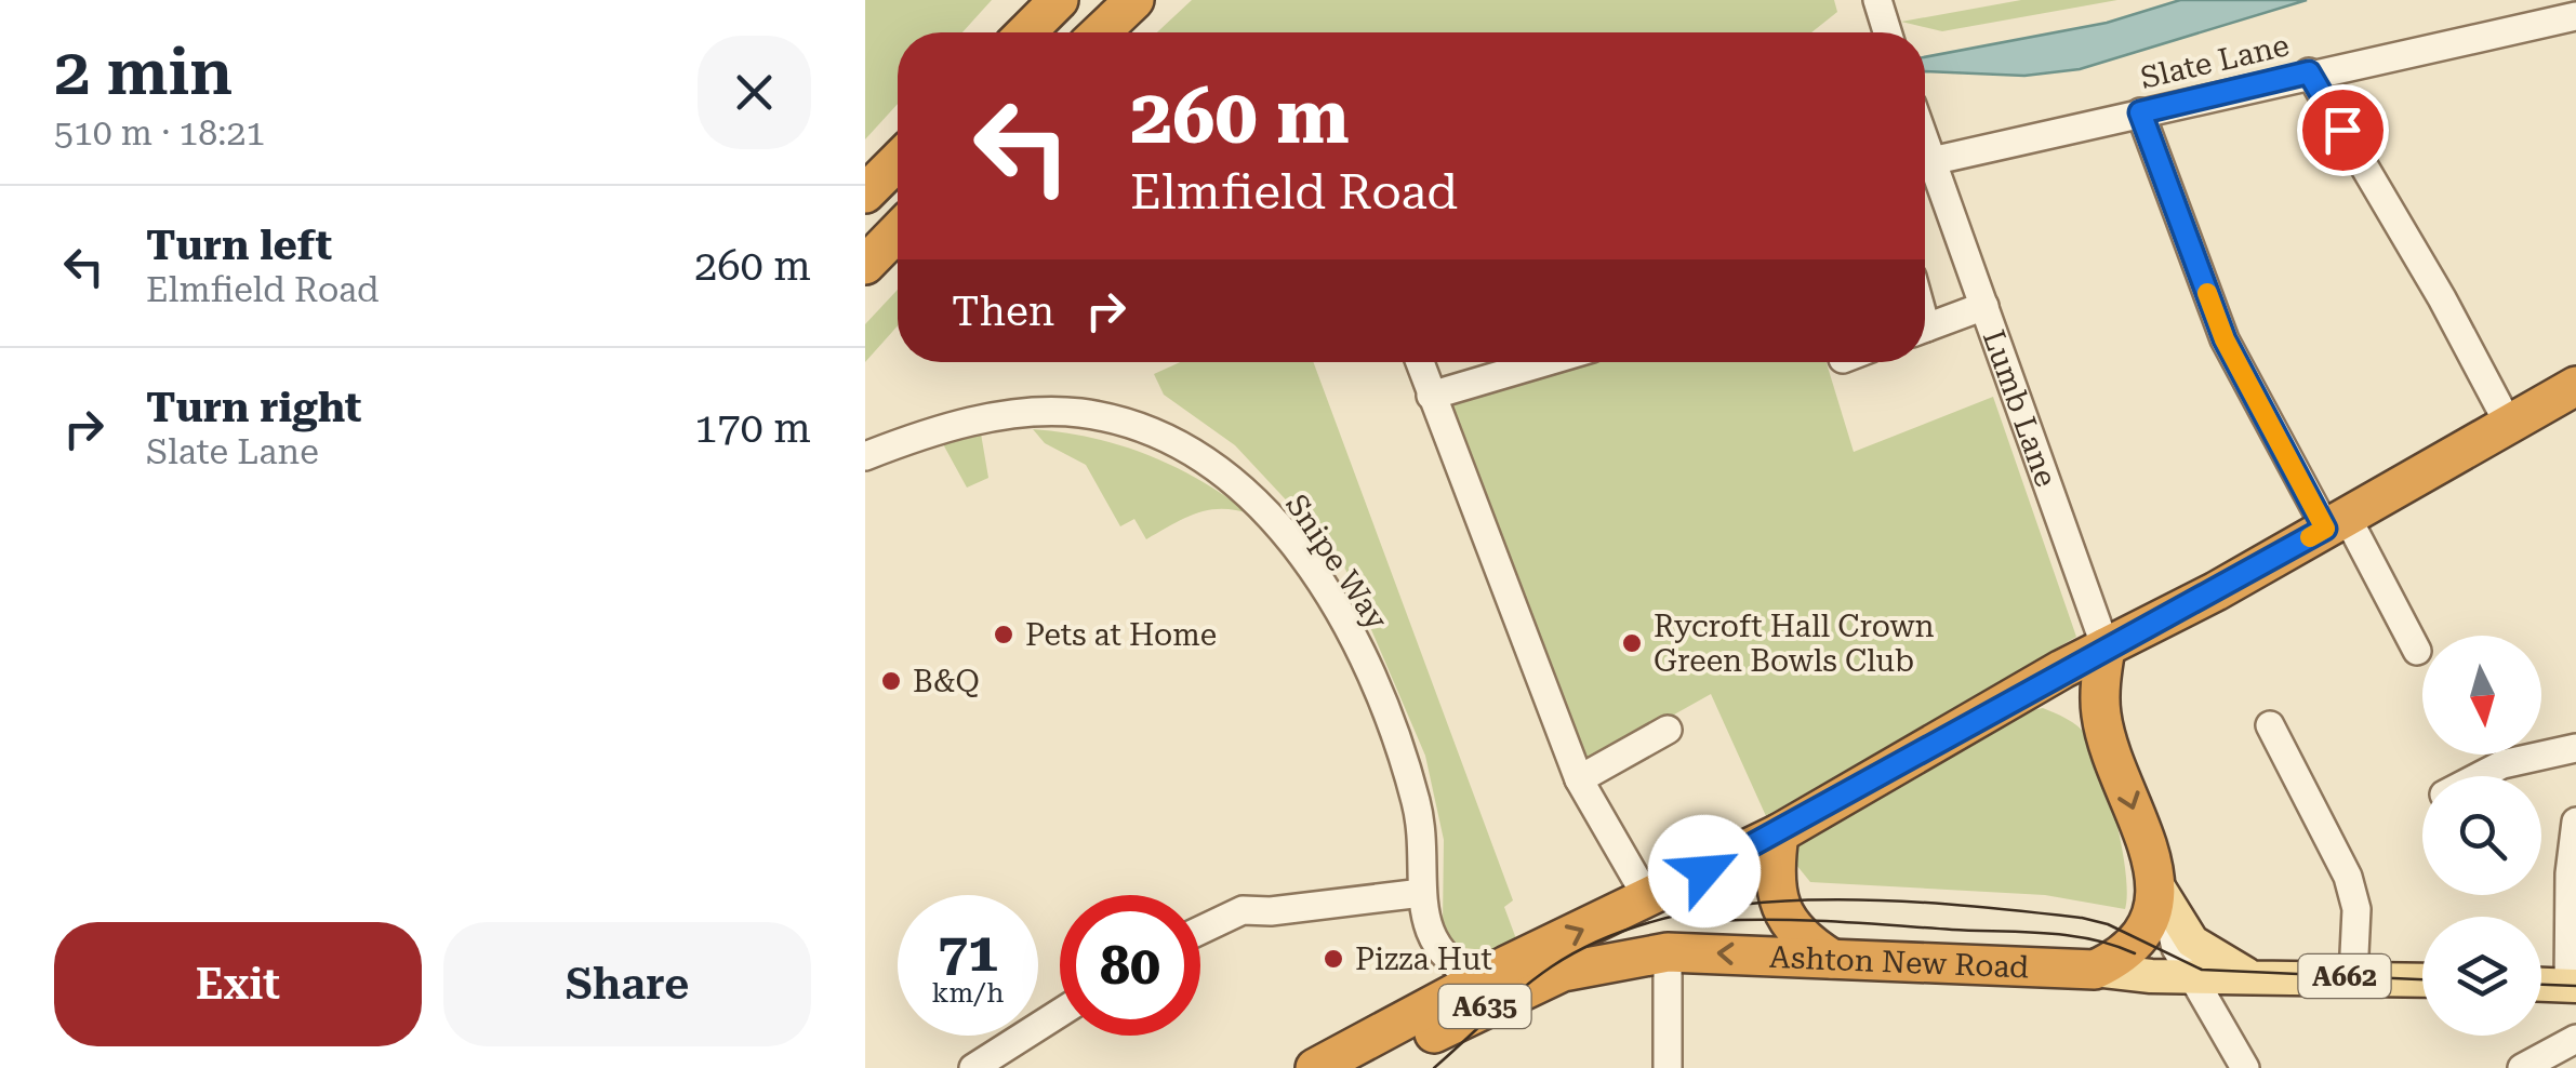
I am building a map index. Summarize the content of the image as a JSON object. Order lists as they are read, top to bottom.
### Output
{
  "streets": {
    "highway": ["Lumb Lane", "Ashton New Road", "A635"],
    "main road": ["A662"],
    "street": ["Slate Lane", "Snipe Way"]
  },
  "crossings": [
    ["Lumb Lane", "Ashton New Road"],
    ["Lumb Lane", "A662"],
    ["Lumb Lane", "A635"],
    ["Snipe Way", "A635"],
    ["Ashton New Road", "A662"]
  ],
  "places": [
    "Pets at Home",
    "Rycroft Hall Crown Green Bowls Club",
    "B&Q",
    "Pizza Hut"
  ],
  "north": "bottom",
  "page": {
    "heading": ["2 min", "510 m · 18:21"],
    "turn": ["260 m", "Elmfield Road"],
    "list": [
      {
        "name": "Turn left",
        "note": "Elmfield Road",
        "value": "260 m"
      },
      {
        "name": "Turn right",
        "note": "Slate Lane",
        "value": "170 m"
      }
    ],
    "then": "Then",
    "speed": "71 km/h",
    "limit": "80",
    "buttons": ["Exit", "Share"]
  }
}
